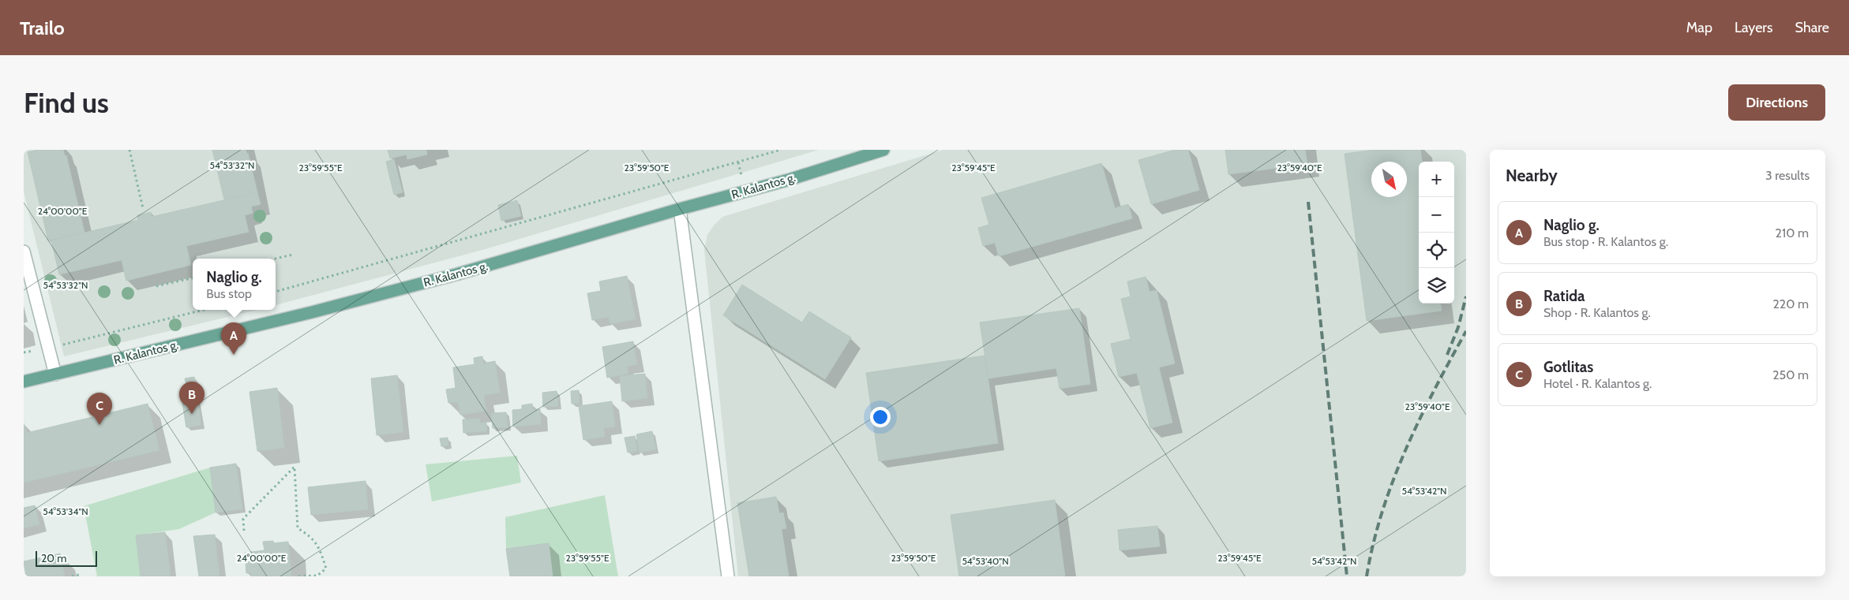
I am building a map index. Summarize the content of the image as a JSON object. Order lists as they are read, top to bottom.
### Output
{
  "streets": {
    "main road": ["R. Kalantos g."]
  },
  "scale_bar": "20 m",
  "north": "bottom right",
  "page": {
    "header": "Trailo",
    "nav": ["Map", "Layers", "Share"],
    "buttons": "Directions",
    "title": "Find us",
    "heading": ["Nearby", "3 results"],
    "map_buttons": ["+", "−"],
    "list": [
      {
        "mark": "A",
        "name": "Naglio g.",
        "note": "Bus stop · R. Kalantos g.",
        "value": "210 m"
      },
      {
        "mark": "B",
        "name": "Ratida",
        "note": "Shop · R. Kalantos g.",
        "value": "220 m"
      },
      {
        "mark": "C",
        "name": "Gotlitas",
        "note": "Hotel · R. Kalantos g.",
        "value": "250 m"
      }
    ],
    "popup": ["Naglio g.", "Bus stop"],
    "pins": ["A", "B", "C"],
    "scale": "20 m"
  },
  "coordinates": [
    "54°53'32\"N",
    "23°59'55\"E",
    "23°59'50\"E",
    "23°59'45\"E",
    "23°59'40\"E",
    "24°00'00\"E",
    "54°53'42\"N",
    "54°53'34\"N",
    "54°53'40\"N"
  ]
}
